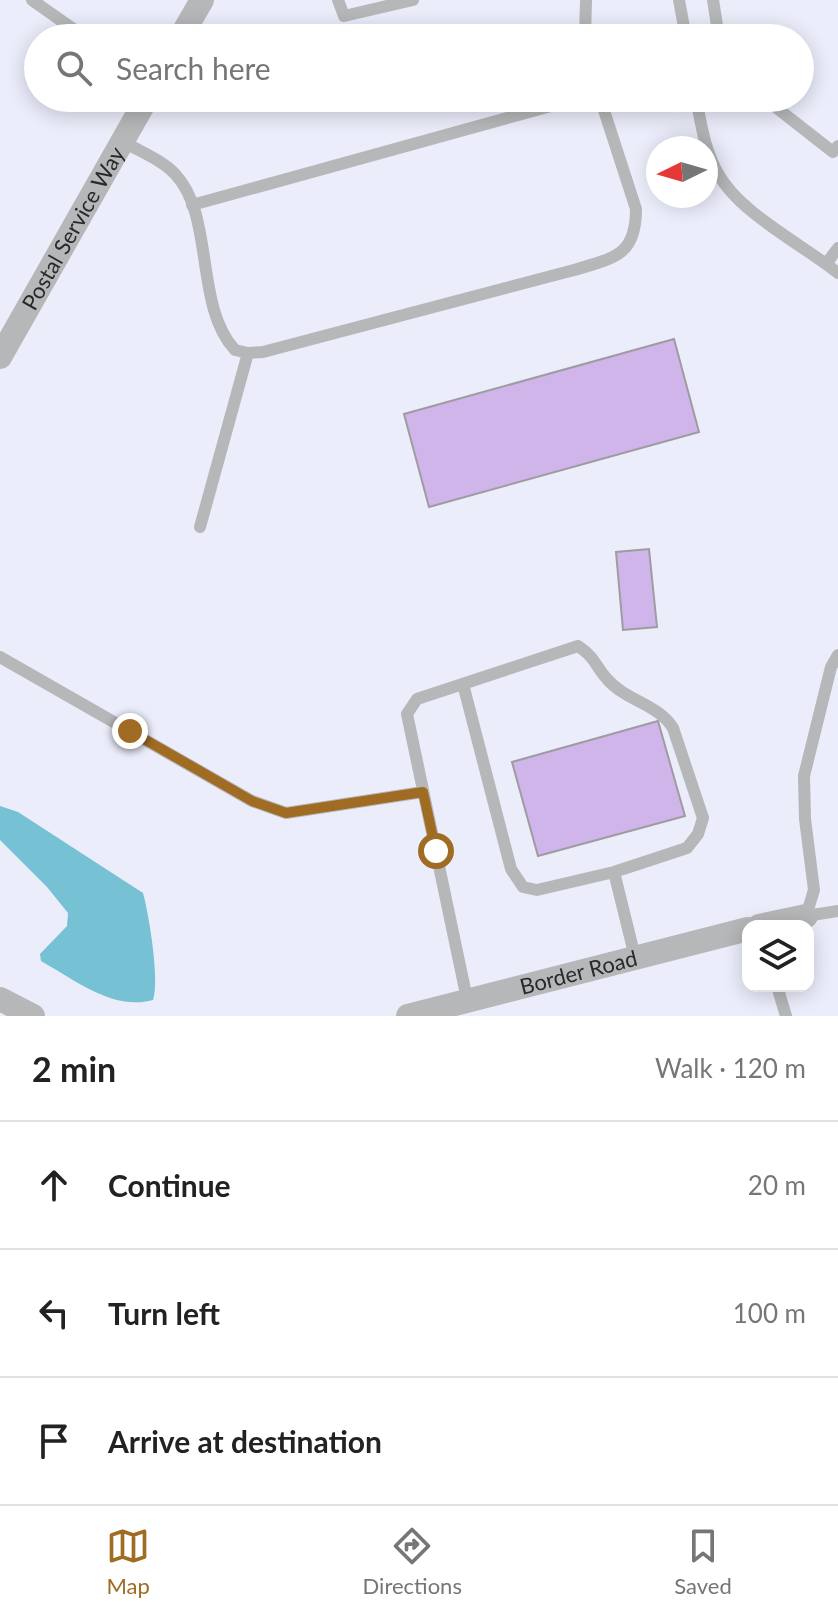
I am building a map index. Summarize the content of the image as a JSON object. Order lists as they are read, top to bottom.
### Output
{
  "streets": {
    "street": ["Postal Service Way", "Border Road"]
  },
  "north": "left",
  "page": {
    "search": "Search here",
    "heading": ["2 min", "Walk · 120 m"],
    "list": [
      ["Continue", "20 m"],
      ["Turn left", "100 m"],
      "Arrive at destination"
    ],
    "nav": ["Map", "Directions", "Saved"]
  }
}
